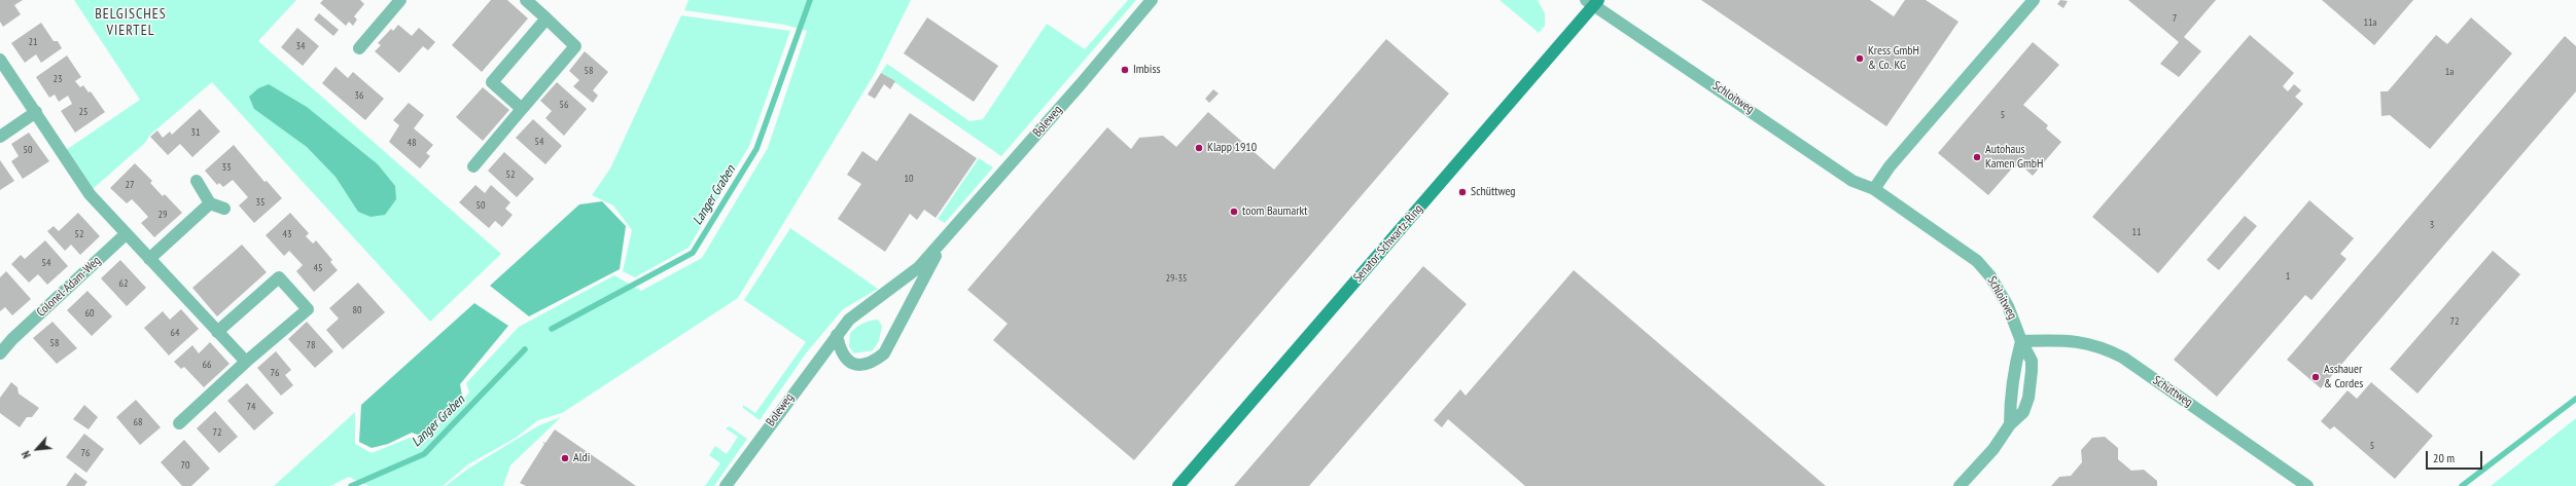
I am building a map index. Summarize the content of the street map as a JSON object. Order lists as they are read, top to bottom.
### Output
{
  "streets": {
    "main road": ["Senator-Schwartz-Ring"],
    "street": [
      "Schloitweg",
      "Boleweg",
      "Colonel-Adam-Weg",
      "Schüttweg"
    ]
  },
  "crossings": [
    ["Schloitweg", "Senator-Schwartz-Ring"],
    ["Schloitweg", "Schüttweg"]
  ],
  "districts": ["BELGISCHES VIERTEL"],
  "water": ["Langer Graben"],
  "places": [
    "Kress GmbH & Co. KG",
    "Imbiss",
    "Klapp 1910",
    "Autohaus Kamen GmbH",
    "Schüttweg",
    "toom Baumarkt",
    "Asshauer & Cordes",
    "Aldi"
  ],
  "house_numbers": [
    "7",
    "11a",
    "21",
    "34",
    "58",
    "1a",
    "23",
    "36",
    "56",
    "25",
    "5",
    "31",
    "54",
    "48",
    "50",
    "33",
    "52",
    "10",
    "27",
    "35",
    "50",
    "29",
    "3",
    "11",
    "52",
    "43",
    "54",
    "45",
    "1",
    "29-35",
    "62",
    "80",
    "60",
    "72",
    "64",
    "58",
    "78",
    "66",
    "76",
    "74",
    "68",
    "72",
    "5",
    "76",
    "70"
  ],
  "scale_bar": "20 m",
  "north": "bottom left"
}
